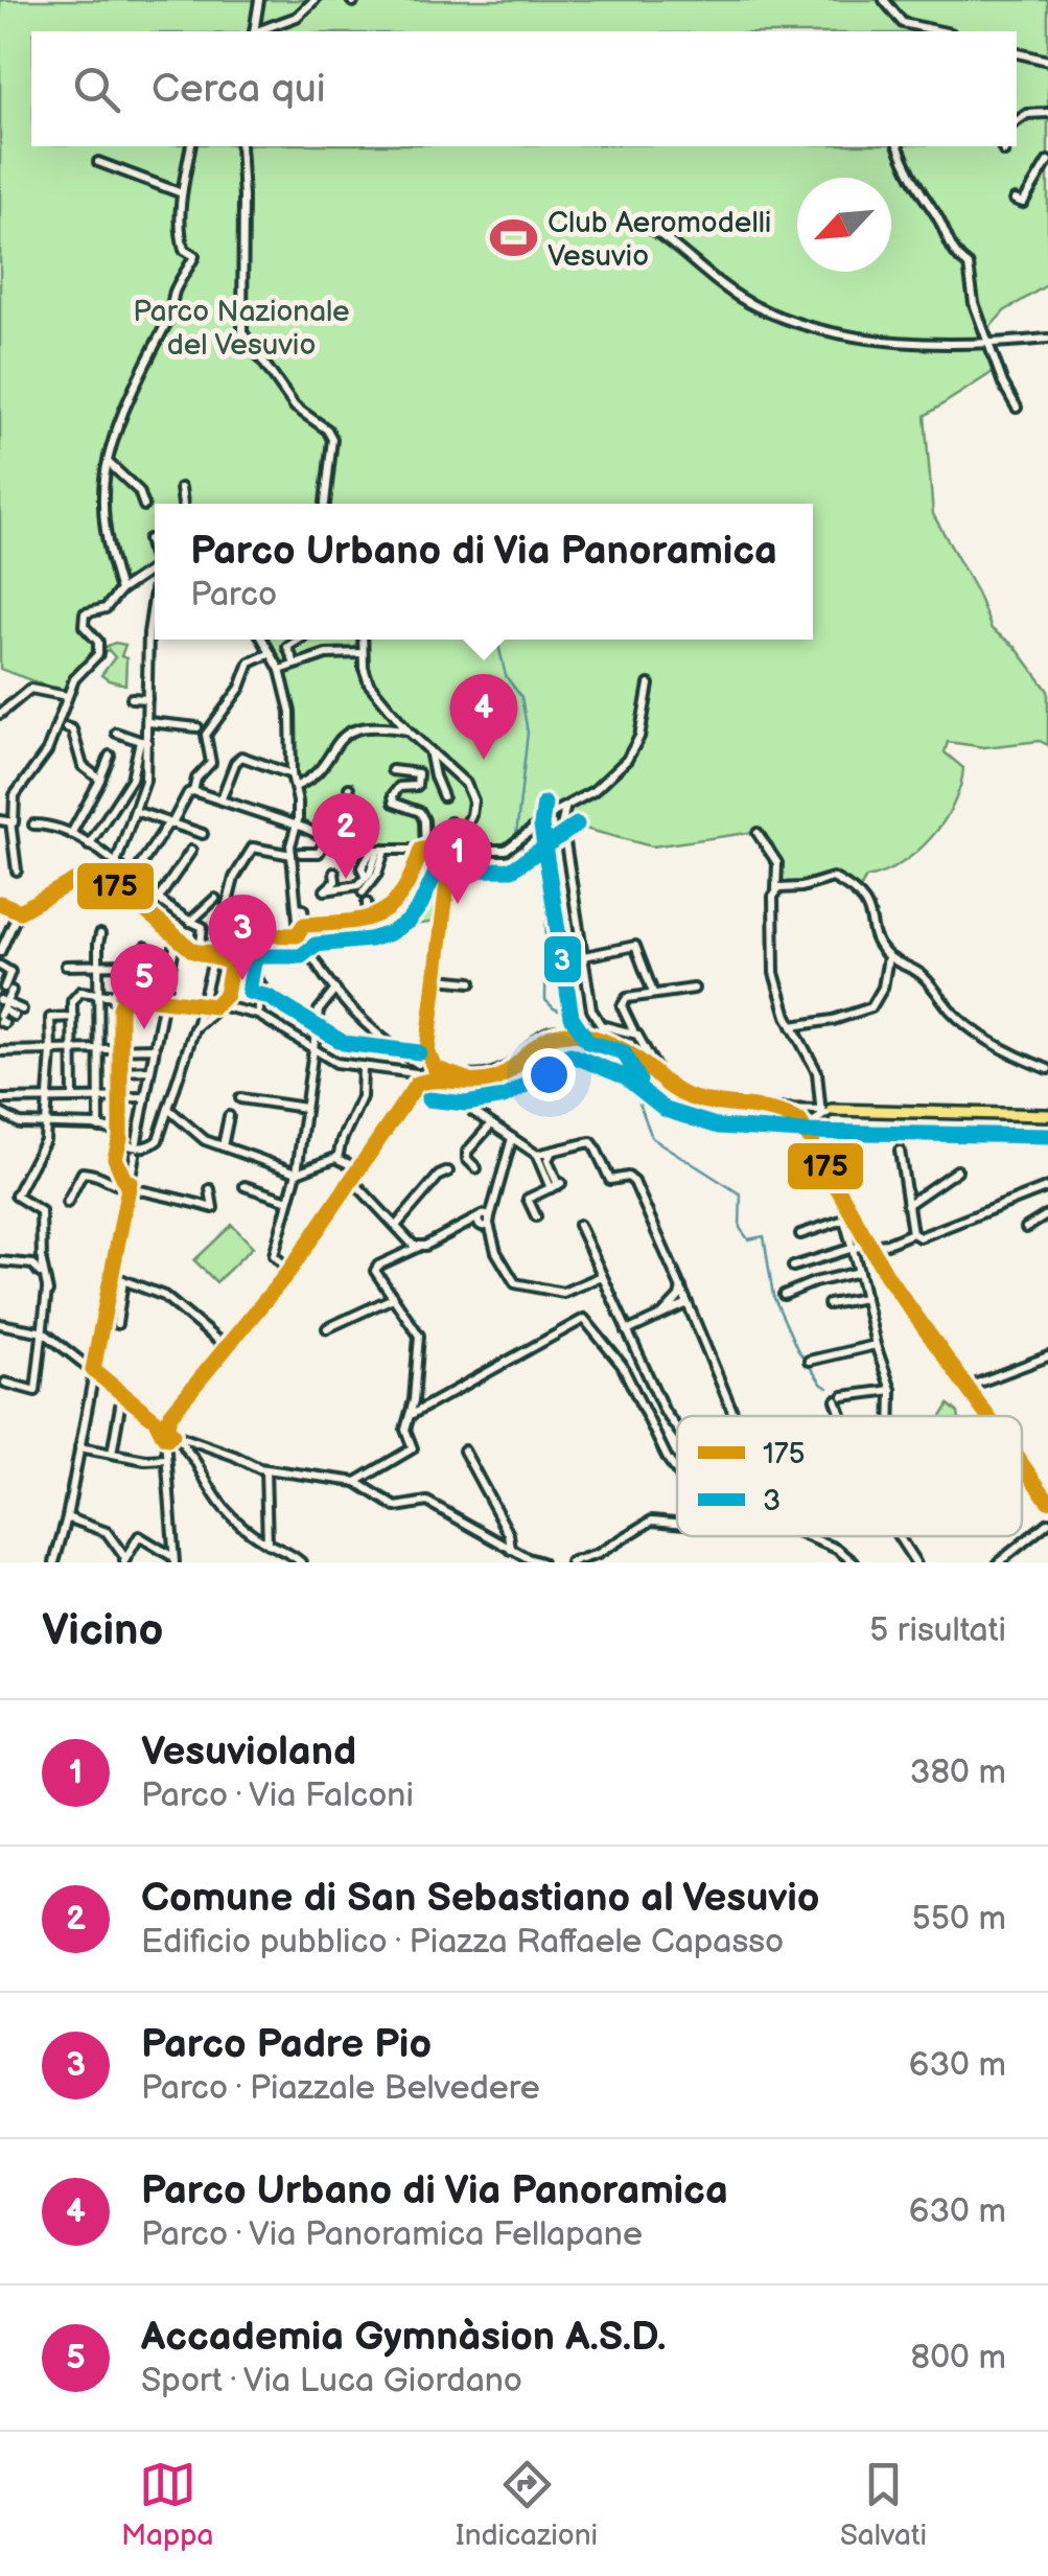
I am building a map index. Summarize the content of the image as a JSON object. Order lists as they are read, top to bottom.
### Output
{
  "parks": ["Parco Nazionale del Vesuvio"],
  "places": {
    "sports": ["Club Aeromodelli Vesuvio"]
  },
  "lines": ["transit line 3", "transit line 175"],
  "legend": ["175", "3"],
  "north": "bottom left",
  "page": {
    "search": "Cerca qui",
    "popup": ["Parco Urbano di Via Panoramica", "Parco"],
    "pins": [
      "4",
      "2",
      "1",
      "3",
      "5"
    ],
    "heading": ["Vicino", "5 risultati"],
    "list": [
      {
        "mark": "1",
        "name": "Vesuvioland",
        "note": "Parco · Via Falconi",
        "value": "380 m"
      },
      {
        "mark": "2",
        "name": "Comune di San Sebastiano al Vesuvio",
        "note": "Edificio pubblico · Piazza Raffaele Capasso",
        "value": "550 m"
      },
      {
        "mark": "3",
        "name": "Parco Padre Pio",
        "note": "Parco · Piazzale Belvedere",
        "value": "630 m"
      },
      {
        "mark": "4",
        "name": "Parco Urbano di Via Panoramica",
        "note": "Parco · Via Panoramica Fellapane",
        "value": "630 m"
      },
      {
        "mark": "5",
        "name": "Accademia Gymnàsion A.S.D.",
        "note": "Sport · Via Luca Giordano",
        "value": "800 m"
      }
    ],
    "nav": ["Mappa", "Indicazioni", "Salvati"]
  }
}
